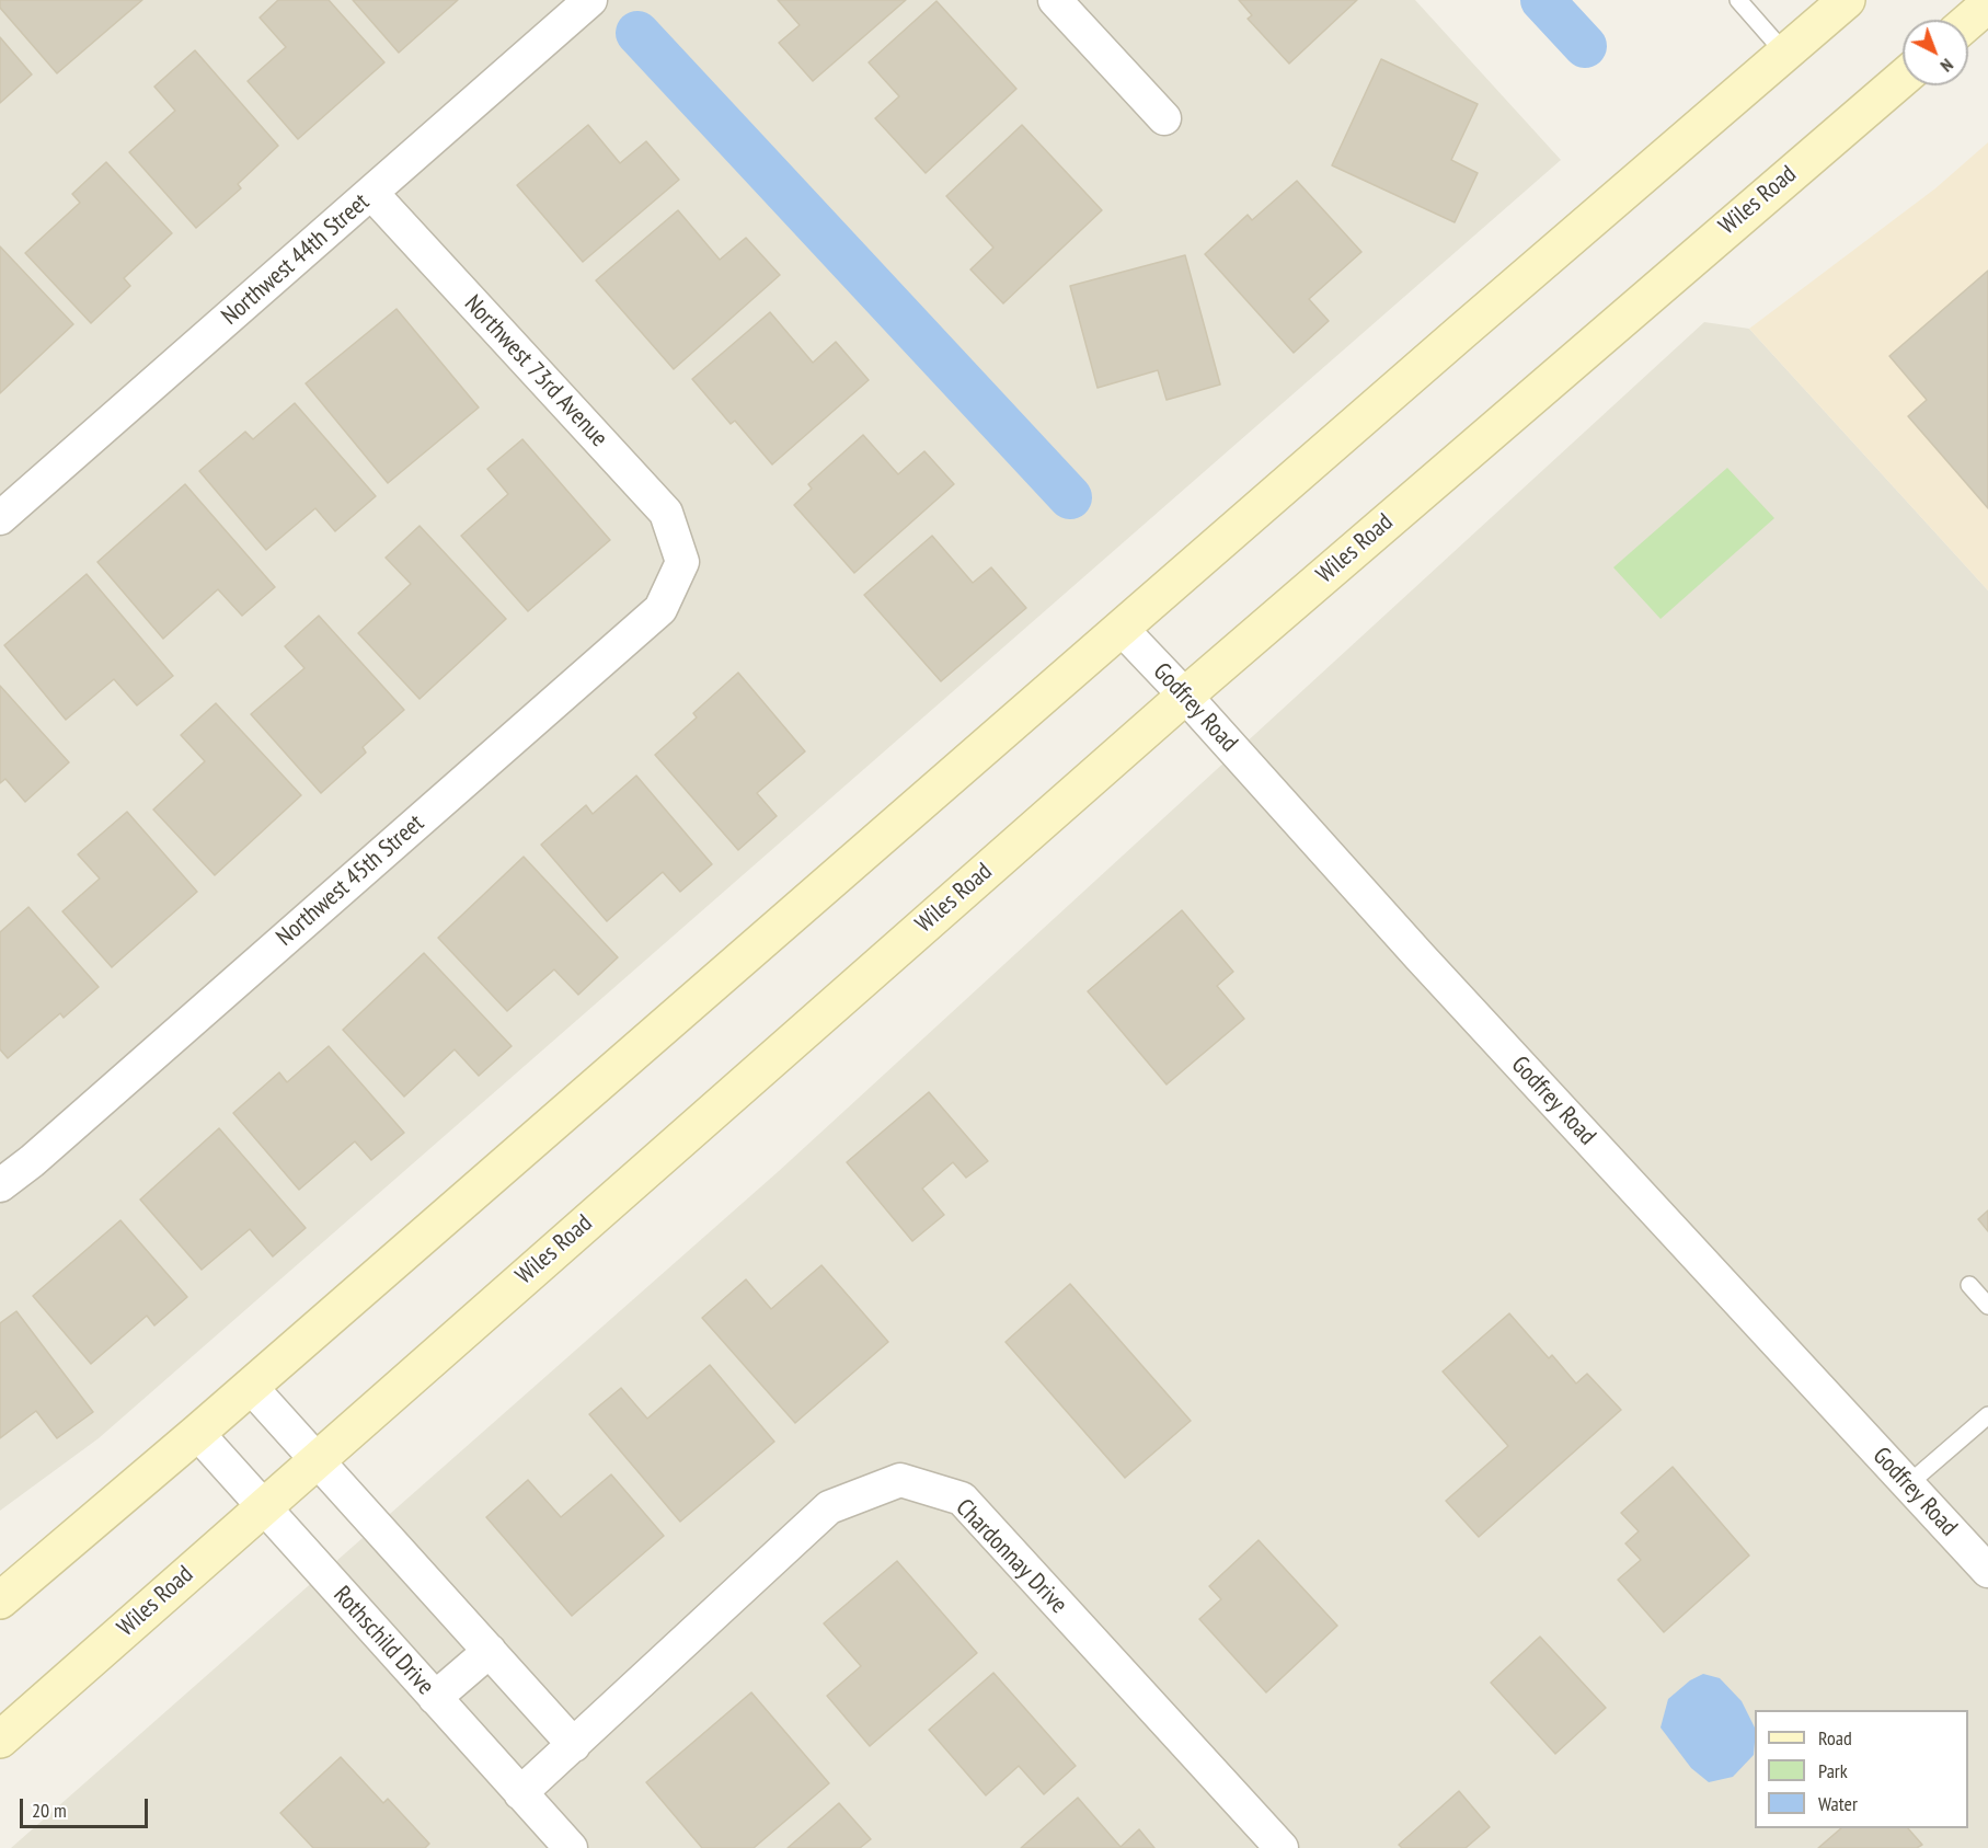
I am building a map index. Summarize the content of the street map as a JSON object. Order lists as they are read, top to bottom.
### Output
{
  "streets": {
    "main road": ["Wiles Road"],
    "street": [
      "Northwest 44th Street",
      "Northwest 73rd Avenue",
      "Godfrey Road",
      "Northwest 45th Street",
      "Chardonnay Drive",
      "Rothschild Drive"
    ]
  },
  "crossings": [
    ["Wiles Road", "Godfrey Road"],
    ["Wiles Road", "Rothschild Drive"],
    ["Northwest 44th Street", "Northwest 73rd Avenue"],
    ["Northwest 73rd Avenue", "Northwest 45th Street"],
    ["Chardonnay Drive", "Rothschild Drive"]
  ],
  "legend": ["Road", "Park", "Water"],
  "scale_bar": "20 m",
  "north": "bottom right"
}
